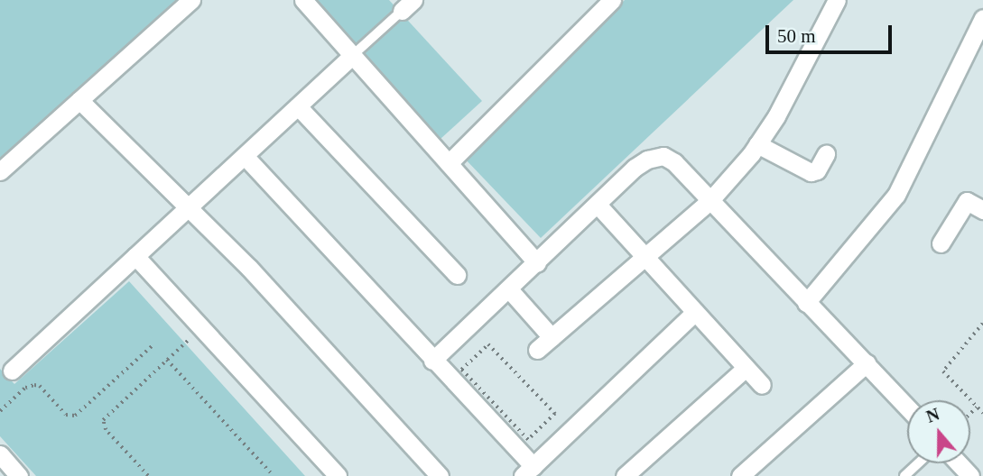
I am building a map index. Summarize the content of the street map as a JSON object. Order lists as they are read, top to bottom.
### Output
{
  "scale_bar": "50 m",
  "north": "top"
}
